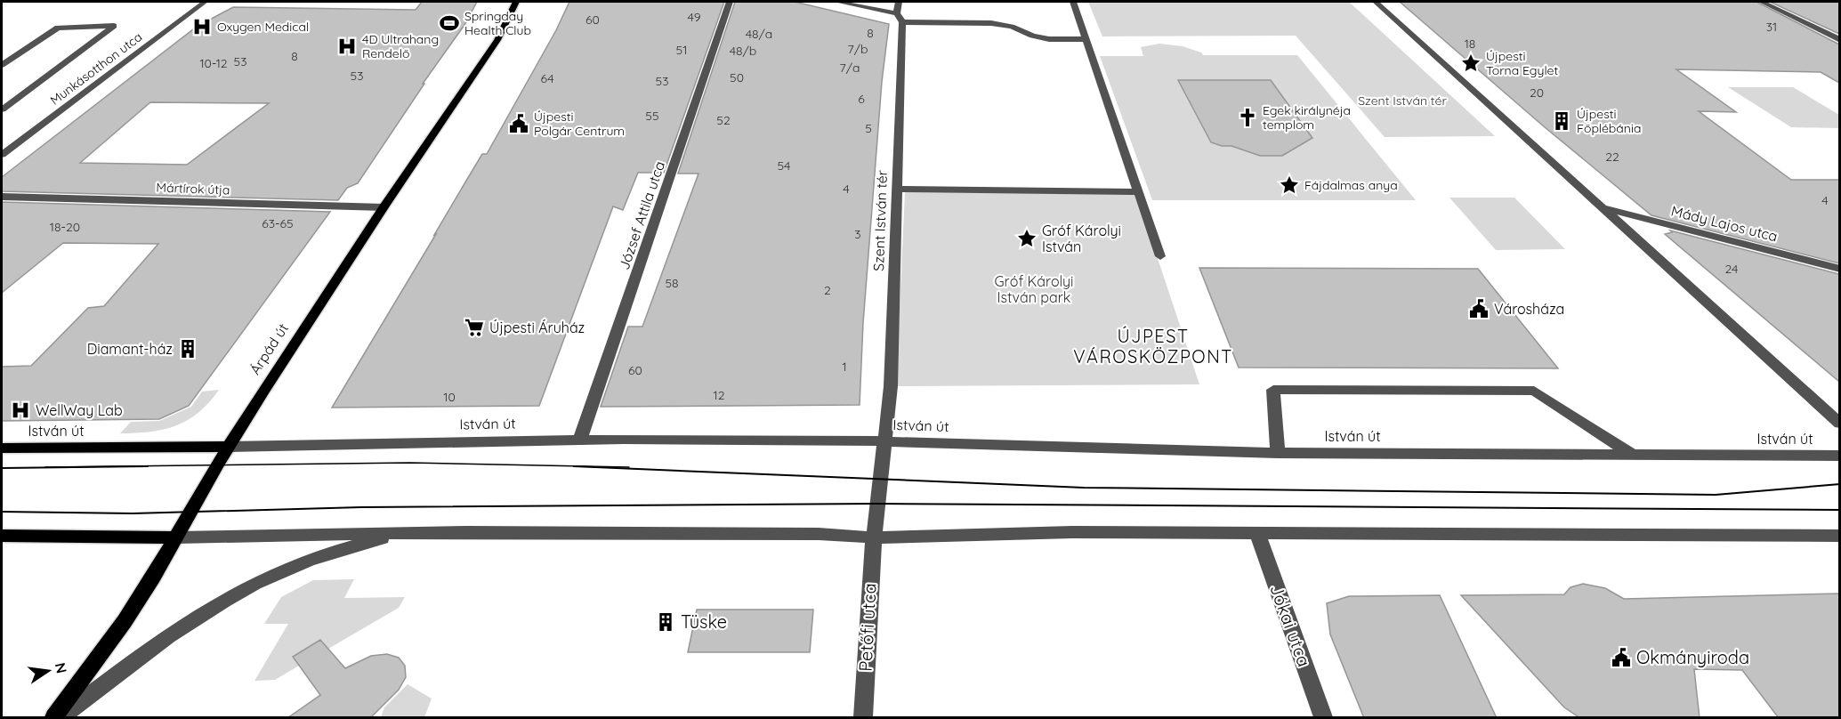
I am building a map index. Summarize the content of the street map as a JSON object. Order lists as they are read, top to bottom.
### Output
{
  "streets": {
    "main road": ["Árpád út", "István út"],
    "street": [
      "Munkásotthon utca",
      "Mártírok útja",
      "József Attila utca",
      "Szent István tér",
      "Mády Lajos utca",
      "Jókai utca",
      "Petőfi utca"
    ]
  },
  "crossings": [
    ["Mártírok útja", "Árpád út"],
    ["József Attila utca", "István út"],
    ["Szent István tér", "István út"],
    ["Szent István tér", "Petőfi utca"],
    ["Árpád út", "István út"]
  ],
  "districts": ["ÚJPEST VÁROSKÖZPONT"],
  "parks": ["Szent István tér", "Gróf Károlyi István park"],
  "places": {
    "sports": ["Springday Health Club"],
    "hospital": ["Oxygen Medical", "4D Ultrahang Rendelő", "WellWay Lab"],
    "place": ["Újpesti Torna Egylet", "Fájdalmas anya", "Gróf Károlyi István"],
    "church": ["Egek királynéja templom"],
    "building": ["Újpesti Főplébánia", "Diamant-ház", "Tüske"],
    "public building": ["Újpesti Polgár Centrum", "Városháza", "Okmányiroda"],
    "supermarket": ["Újpesti Áruház"]
  },
  "house_numbers": [
    "49",
    "60",
    "31",
    "8",
    "48/a",
    "18",
    "7/b",
    "51",
    "48/b",
    "8",
    "53",
    "10-12",
    "7/a",
    "53",
    "50",
    "64",
    "53",
    "20",
    "6",
    "55",
    "52",
    "5",
    "22",
    "54",
    "4",
    "4",
    "63-65",
    "18-20",
    "3",
    "24",
    "58",
    "2",
    "1",
    "60",
    "12",
    "10"
  ],
  "north": "right"
}
